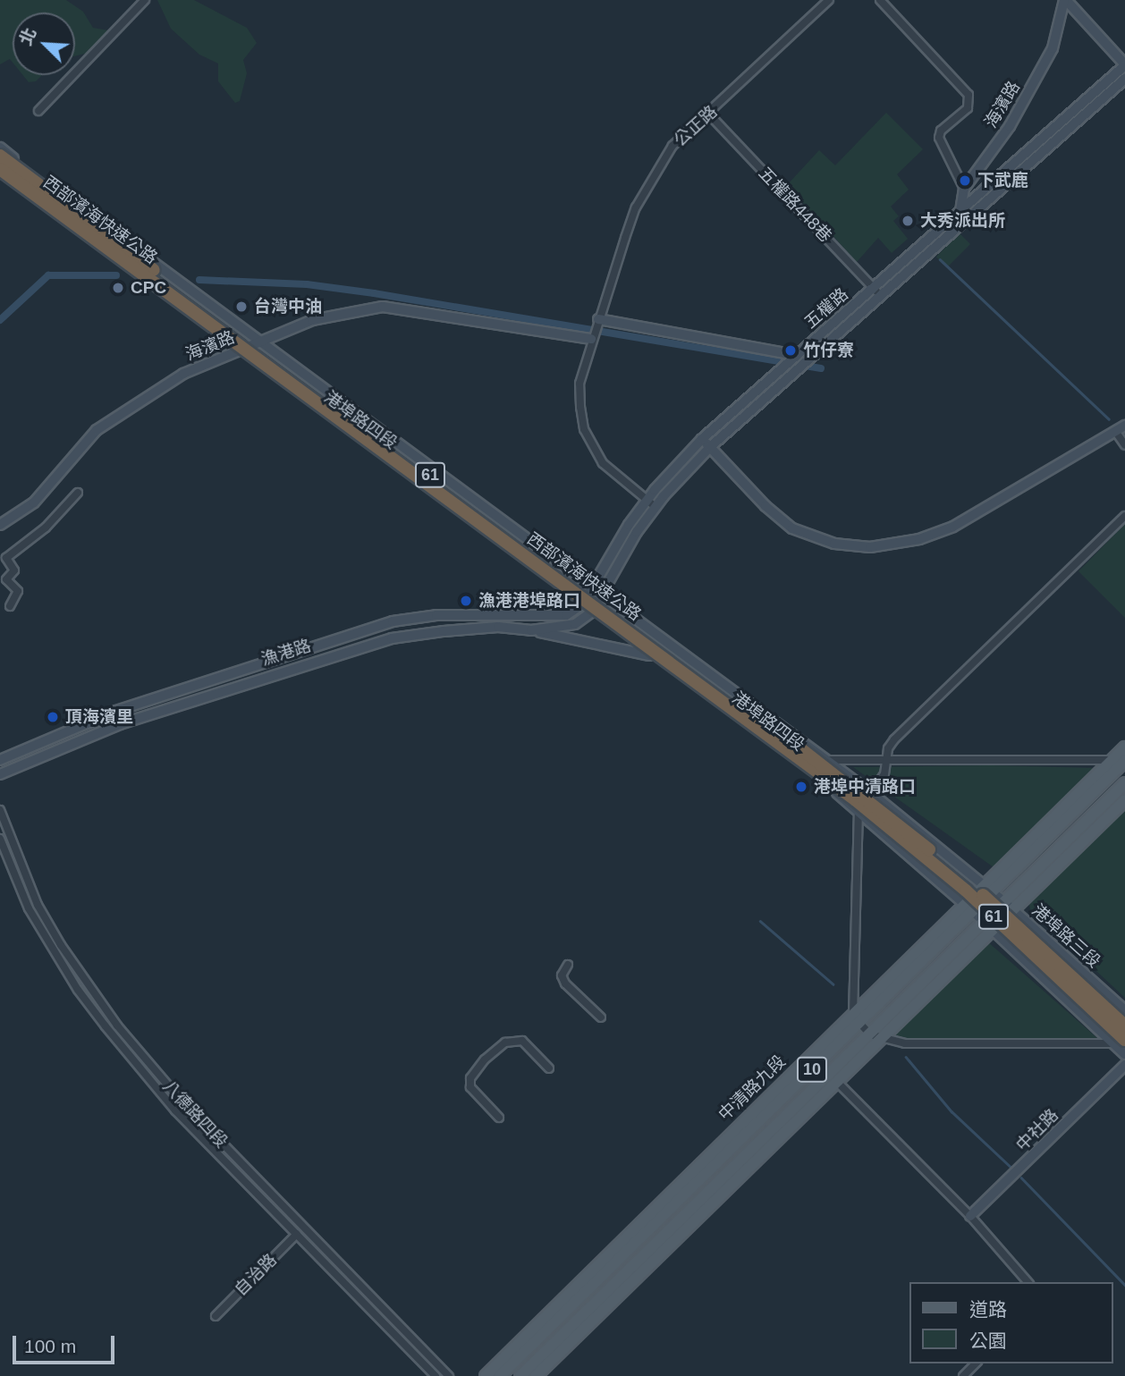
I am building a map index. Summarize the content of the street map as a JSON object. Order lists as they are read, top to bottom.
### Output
{
  "streets": {
    "highway": ["西部濱海快速公路", "61"],
    "main road": ["10", "中清路九段"],
    "street": [
      "海濱路",
      "公正路",
      "五權路448巷",
      "五權路",
      "港埠路四段",
      "漁港路",
      "港埠路三段",
      "八德路四段",
      "中社路",
      "自治路"
    ]
  },
  "crossings": [
    ["海濱路", "公正路"],
    ["海濱路", "五權路"],
    ["海濱路", "港埠路四段"],
    ["公正路", "五權路448巷"],
    ["五權路448巷", "五權路"],
    ["五權路", "港埠路四段"],
    ["五權路", "漁港路"],
    ["港埠路四段", "漁港路"],
    ["港埠路四段", "港埠路三段"],
    ["港埠路四段", "10"],
    ["港埠路四段", "中清路九段"],
    ["港埠路三段", "中清路九段"],
    ["八德路四段", "自治路"]
  ],
  "places": [
    "下武鹿",
    "大秀派出所",
    "CPC",
    "台灣中油",
    "竹仔寮",
    "漁港港埠路口",
    "頂海濱里",
    "港埠中清路口"
  ],
  "legend": ["道路", "公園"],
  "scale_bar": "100 m",
  "north": "top left"
}
